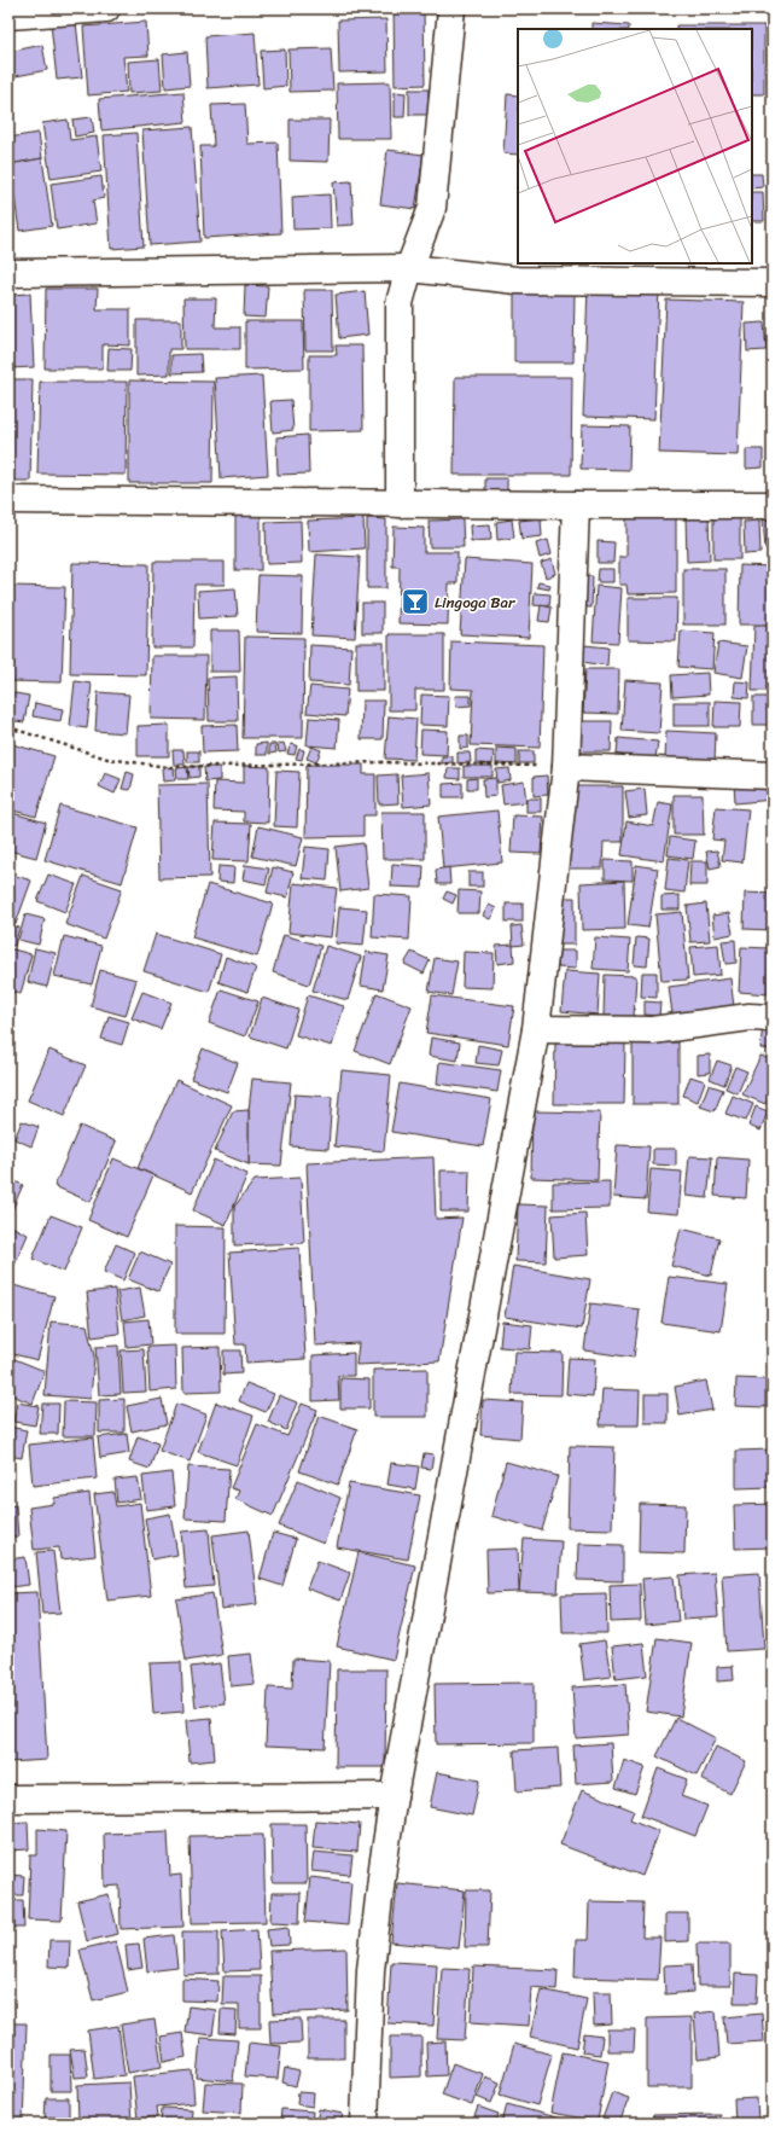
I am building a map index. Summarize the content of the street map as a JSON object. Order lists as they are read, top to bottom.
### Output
{
  "places": {
    "bar": ["Lingoga Bar"]
  }
}
